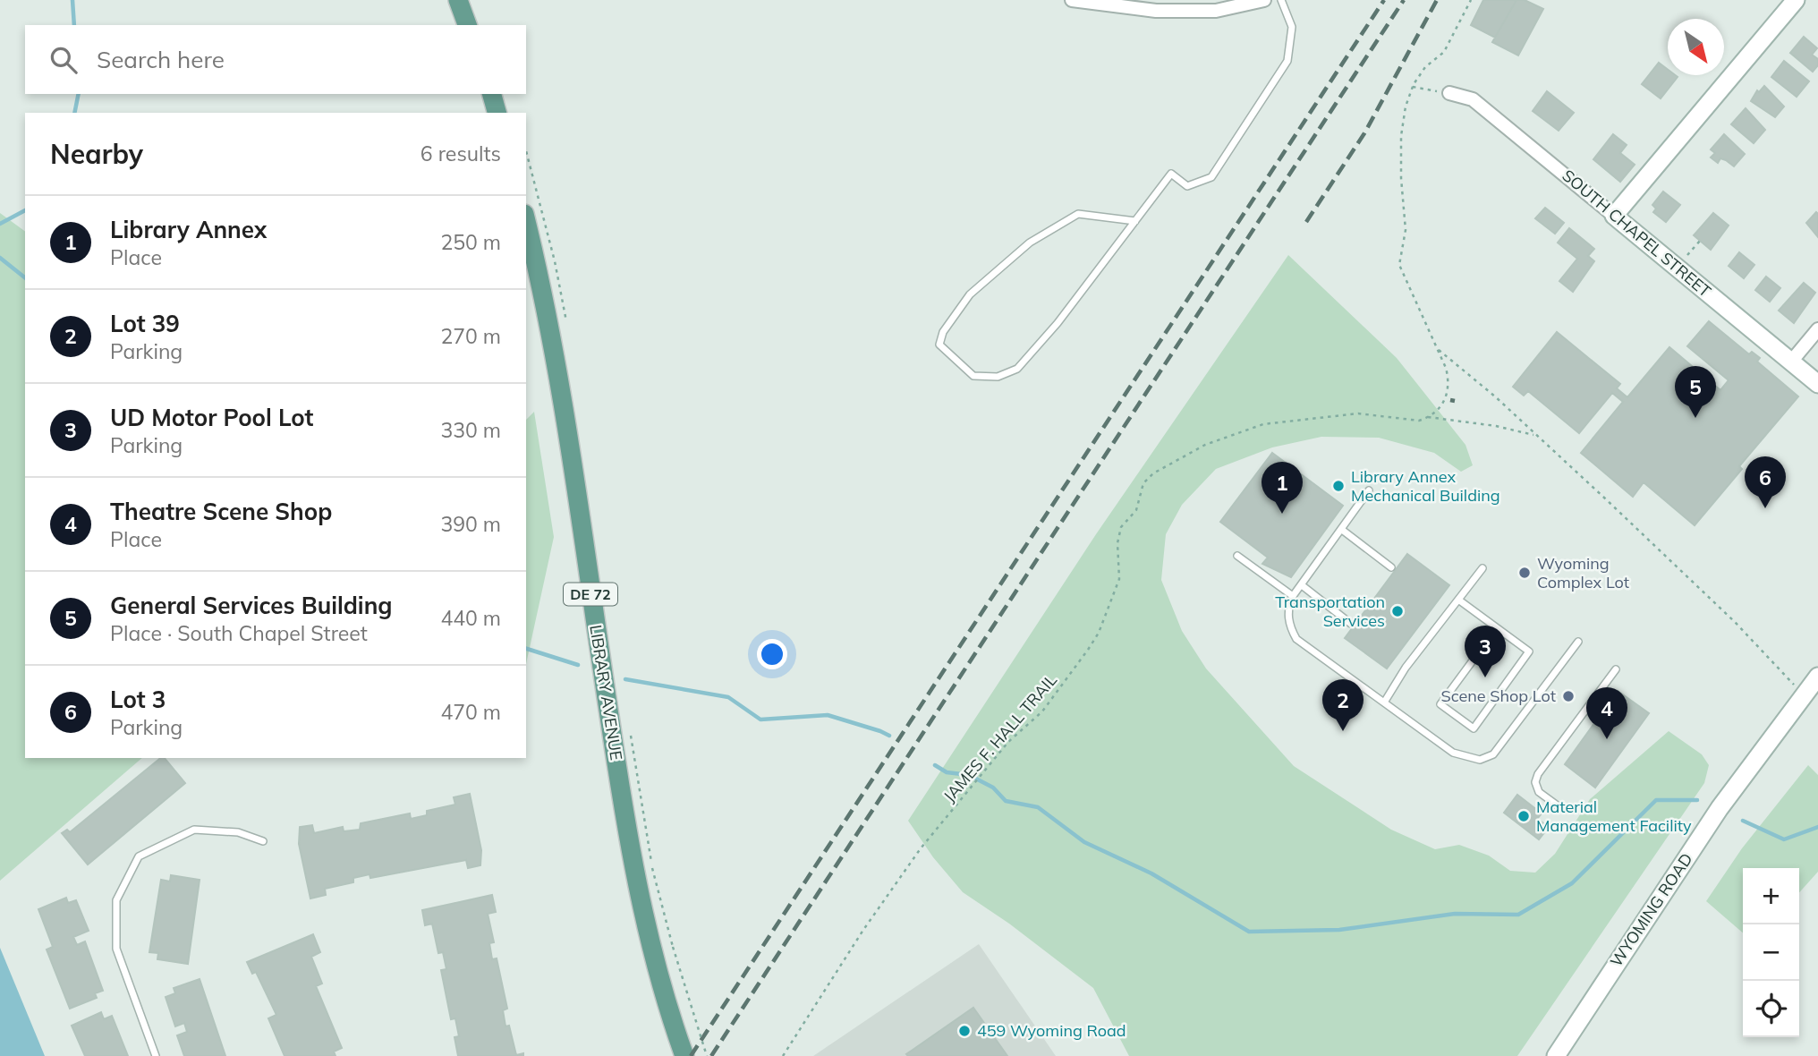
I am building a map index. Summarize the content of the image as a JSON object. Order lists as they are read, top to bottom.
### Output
{
  "streets": {
    "main road": ["DE 72", "LIBRARY AVENUE"],
    "street": ["SOUTH CHAPEL STREET", "WYOMING ROAD"],
    "path": ["JAMES F. HALL TRAIL"]
  },
  "places": [
    "Library Annex Mechanical Building",
    "Wyoming Complex Lot",
    "Transportation Services",
    "Scene Shop Lot",
    "Material Management Facility",
    "459 Wyoming Road"
  ],
  "north": "bottom right",
  "page": {
    "search": "Search here",
    "heading": ["Nearby", "6 results"],
    "list": [
      {
        "mark": "1",
        "name": "Library Annex",
        "note": "Place",
        "value": "250 m"
      },
      {
        "mark": "2",
        "name": "Lot 39",
        "note": "Parking",
        "value": "270 m"
      },
      {
        "mark": "3",
        "name": "UD Motor Pool Lot",
        "note": "Parking",
        "value": "330 m"
      },
      {
        "mark": "4",
        "name": "Theatre Scene Shop",
        "note": "Place",
        "value": "390 m"
      },
      {
        "mark": "5",
        "name": "General Services Building",
        "note": "Place · South Chapel Street",
        "value": "440 m"
      },
      {
        "mark": "6",
        "name": "Lot 3",
        "note": "Parking",
        "value": "470 m"
      }
    ],
    "pins": [
      "5",
      "6",
      "1",
      "3",
      "2",
      "4"
    ],
    "map_buttons": ["+", "−"]
  }
}
